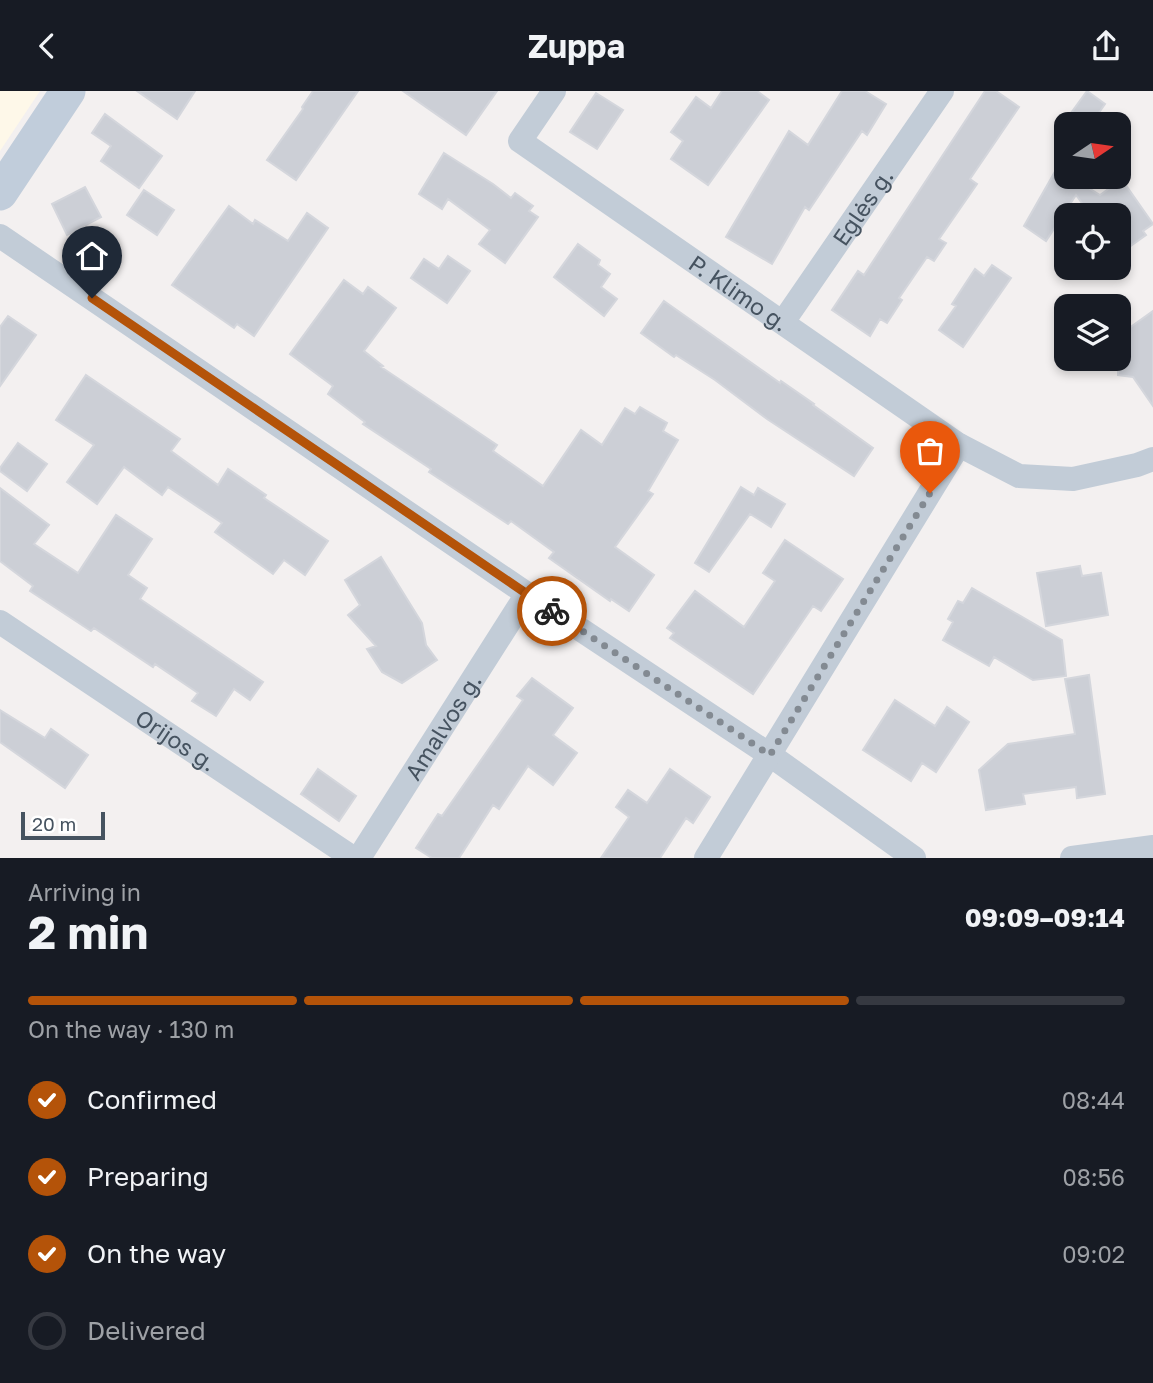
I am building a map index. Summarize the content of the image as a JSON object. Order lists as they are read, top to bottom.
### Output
{
  "streets": {
    "street": [
      "Eglės g.",
      "P. Klimo g.",
      "Amalvos g.",
      "Orijos g."
    ]
  },
  "crossings": [
    ["Eglės g.", "P. Klimo g."]
  ],
  "scale_bar": "20 m",
  "north": "right",
  "page": {
    "header": "Zuppa",
    "scale": "20 m",
    "heading": ["2 min", "Arriving in", "09:09–09:14"],
    "bar": "On the way · 130 m",
    "list": [
      ["Confirmed", "08:44"],
      ["Preparing", "08:56"],
      ["On the way", "09:02"],
      "Delivered"
    ]
  }
}
